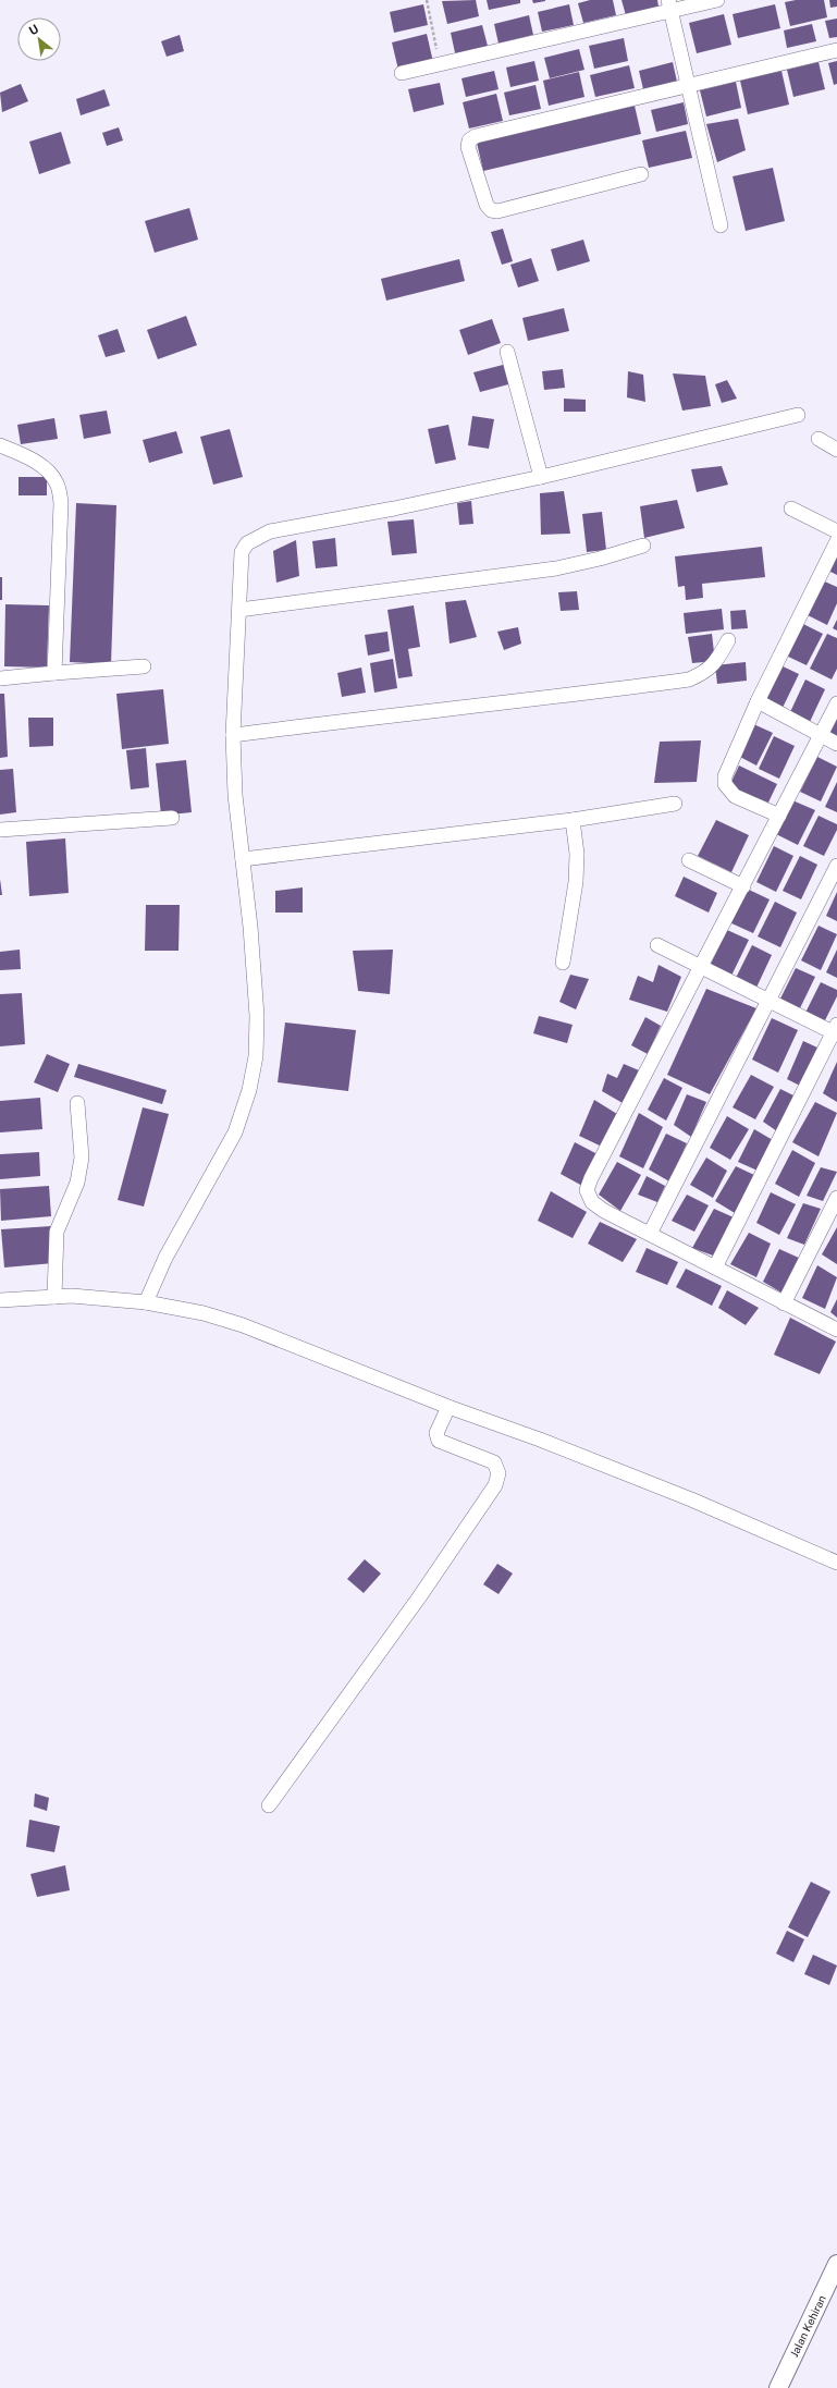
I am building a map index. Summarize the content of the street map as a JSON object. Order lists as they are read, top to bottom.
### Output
{
  "streets": {
    "street": ["Jalan Kehiran"]
  },
  "north": "top left"
}
